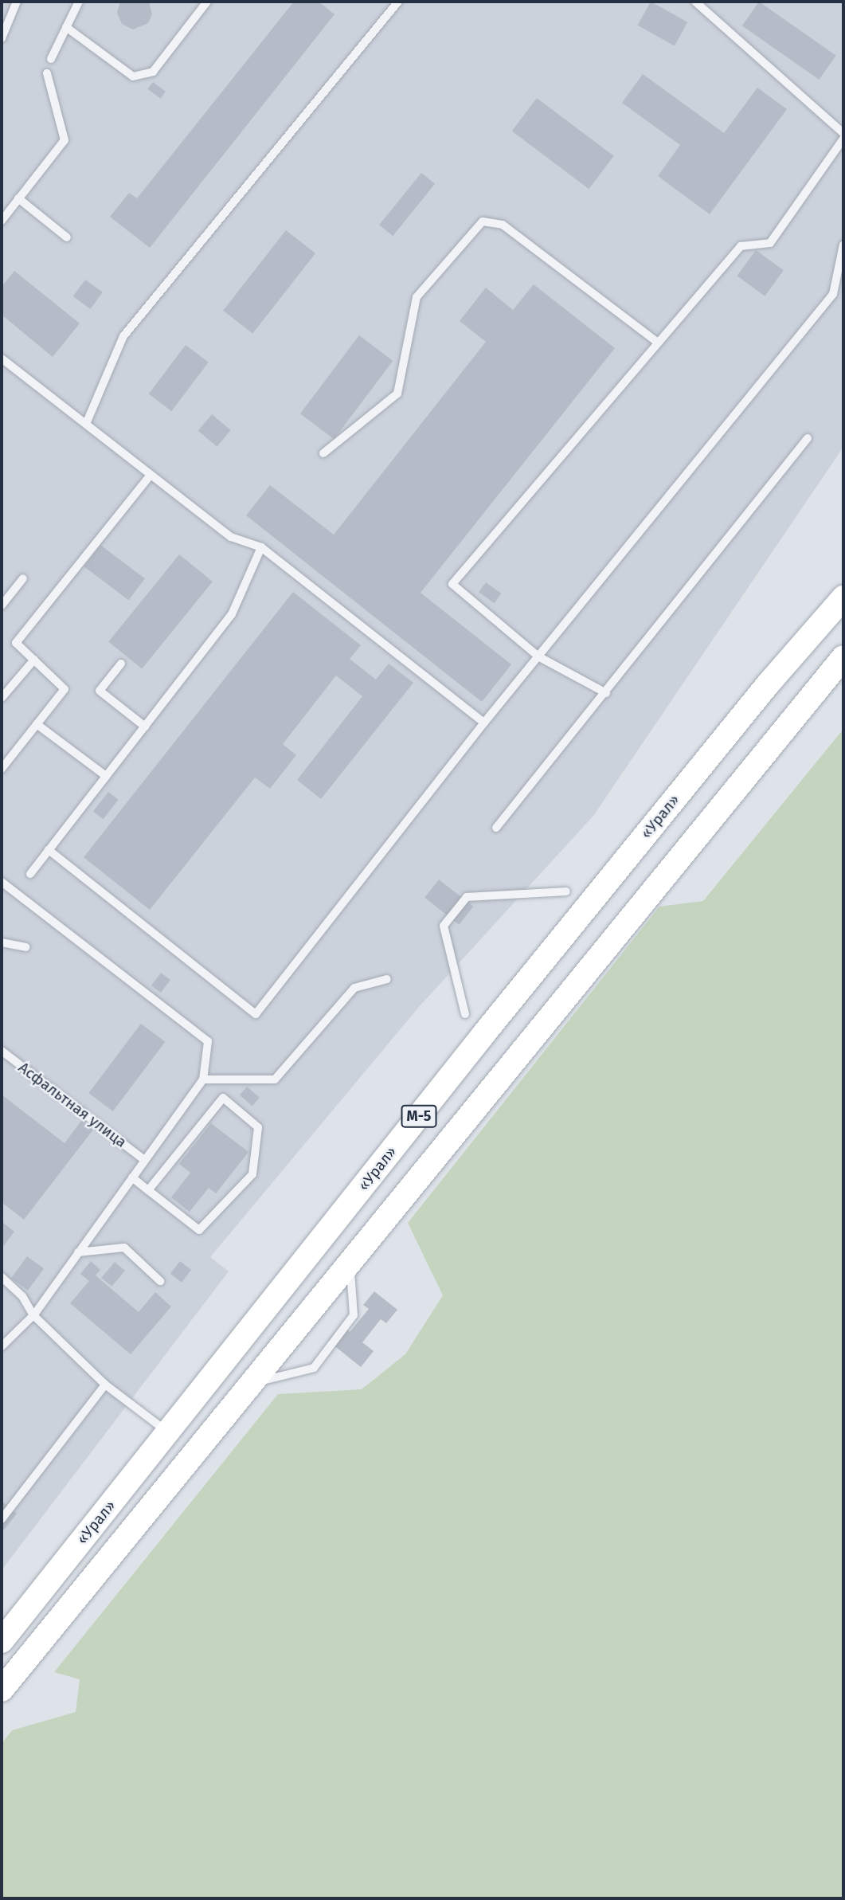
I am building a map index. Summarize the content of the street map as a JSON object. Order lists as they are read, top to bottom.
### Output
{
  "streets": {
    "main road": ["«Урал»", "М-5"],
    "lane": ["Асфальтная улица"]
  }
}
